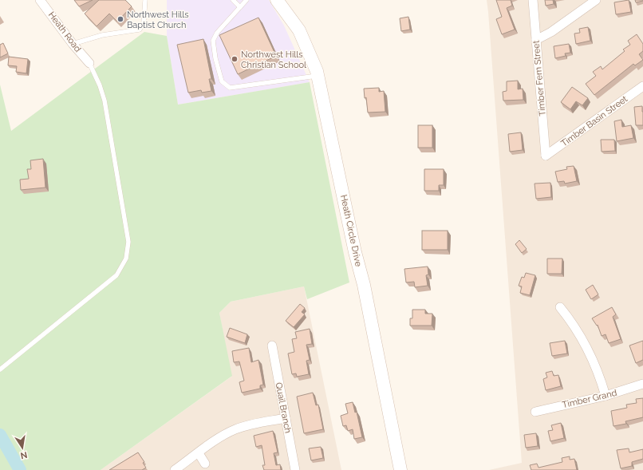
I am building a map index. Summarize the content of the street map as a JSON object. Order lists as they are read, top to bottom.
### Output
{
  "streets": {
    "street": [
      "Heath Road",
      "Timber Fern Street",
      "Timber Basin Street",
      "Heath Circle Drive",
      "Timber Grand",
      "Quail Branch"
    ]
  },
  "crossings": [
    ["Timber Fern Street", "Timber Basin Street"]
  ],
  "places": ["Northwest Hills Baptist Church", "Northwest Hills Christian School"],
  "north": "bottom"
}
